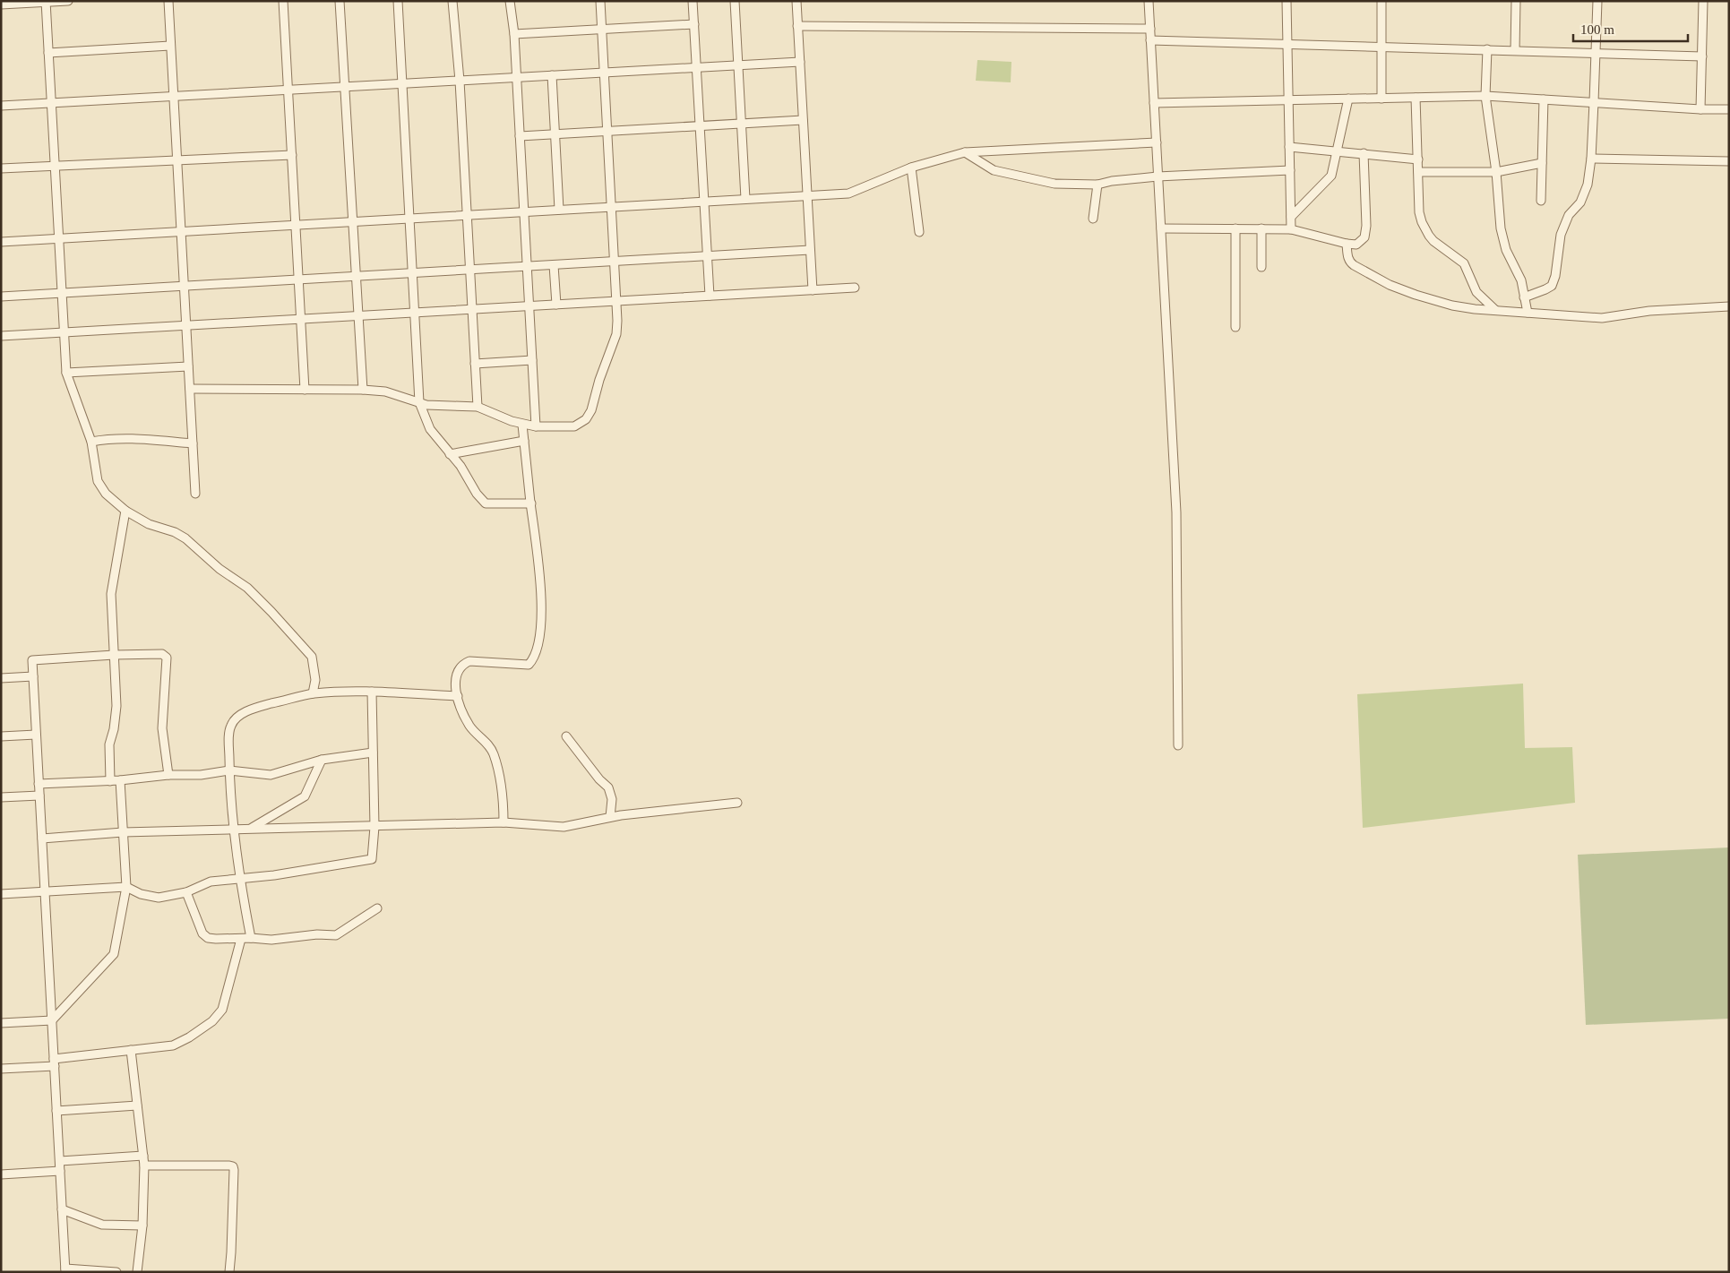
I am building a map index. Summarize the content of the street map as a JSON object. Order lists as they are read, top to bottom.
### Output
{
  "scale_bar": "100 m"
}
